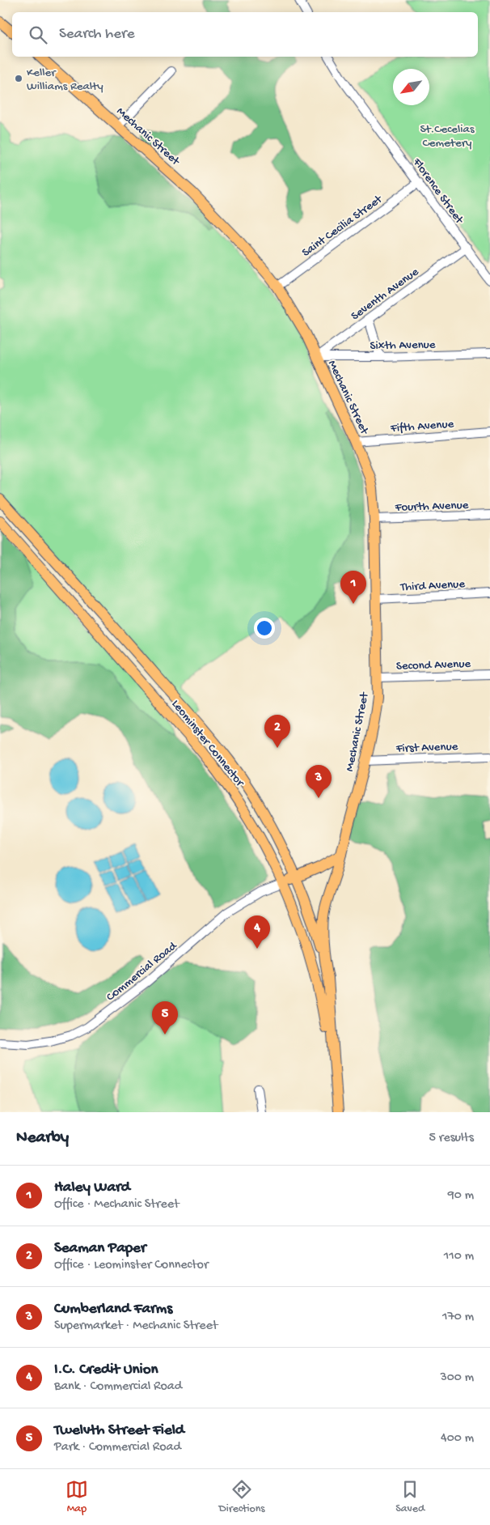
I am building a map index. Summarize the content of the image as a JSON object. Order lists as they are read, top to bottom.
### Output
{
  "streets": {
    "main road": ["Mechanic Street", "Leominster Connector"],
    "street": [
      "Florence Street",
      "Saint Cecilia Street",
      "Seventh Avenue",
      "Sixth Avenue",
      "Fifth Avenue",
      "Fourth Avenue",
      "Third Avenue",
      "Second Avenue",
      "First Avenue",
      "Commercial Road"
    ]
  },
  "crossings": [
    ["Mechanic Street", "Saint Cecilia Street"],
    ["Mechanic Street", "Seventh Avenue"],
    ["Mechanic Street", "Sixth Avenue"],
    ["Mechanic Street", "Fifth Avenue"],
    ["Mechanic Street", "Fourth Avenue"],
    ["Mechanic Street", "Third Avenue"],
    ["Mechanic Street", "Second Avenue"],
    ["Mechanic Street", "Leominster Connector"],
    ["Mechanic Street", "First Avenue"],
    ["Florence Street", "Saint Cecilia Street"],
    ["Florence Street", "Seventh Avenue"],
    ["Seventh Avenue", "Sixth Avenue"],
    ["Leominster Connector", "Commercial Road"]
  ],
  "parks": ["St.Cecelias Cemetery"],
  "places": ["Keller Williams Realty"],
  "north": "bottom left",
  "page": {
    "search": "Search here",
    "pins": [
      "1",
      "2",
      "3",
      "4",
      "5"
    ],
    "heading": ["Nearby", "5 results"],
    "list": [
      {
        "mark": "1",
        "name": "Haley Ward",
        "note": "Office · Mechanic Street",
        "value": "90 m"
      },
      {
        "mark": "2",
        "name": "Seaman Paper",
        "note": "Office · Leominster Connector",
        "value": "110 m"
      },
      {
        "mark": "3",
        "name": "Cumberland Farms",
        "note": "Supermarket · Mechanic Street",
        "value": "170 m"
      },
      {
        "mark": "4",
        "name": "I.C. Credit Union",
        "note": "Bank · Commercial Road",
        "value": "300 m"
      },
      {
        "mark": "5",
        "name": "Twelvth Street Field",
        "note": "Park · Commercial Road",
        "value": "400 m"
      }
    ],
    "nav": ["Map", "Directions", "Saved"]
  }
}
